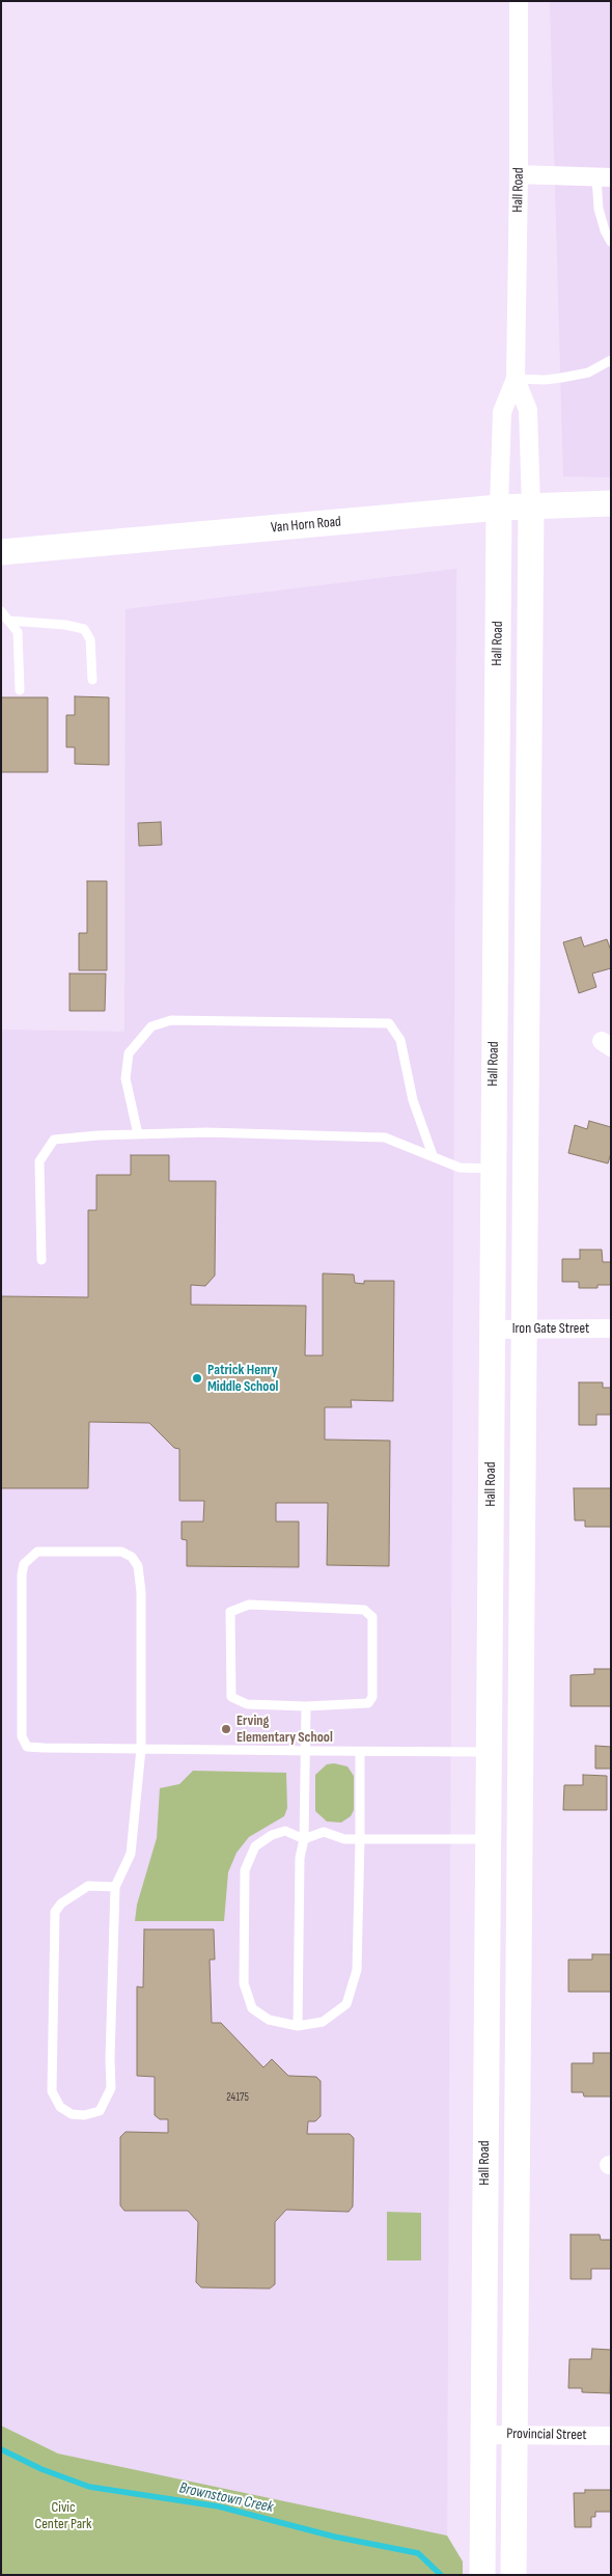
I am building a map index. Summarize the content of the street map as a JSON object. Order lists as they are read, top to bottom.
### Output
{
  "streets": {
    "street": [
      "Hall Road",
      "Van Horn Road",
      "Iron Gate Street",
      "Provincial Street"
    ]
  },
  "crossings": [
    ["Hall Road", "Van Horn Road"],
    ["Hall Road", "Iron Gate Street"],
    ["Hall Road", "Provincial Street"]
  ],
  "water": ["Brownstown Creek"],
  "parks": ["Civic Center Park"],
  "places": ["Patrick Henry Middle School", "Erving Elementary School"],
  "house_numbers": ["24175"]
}
